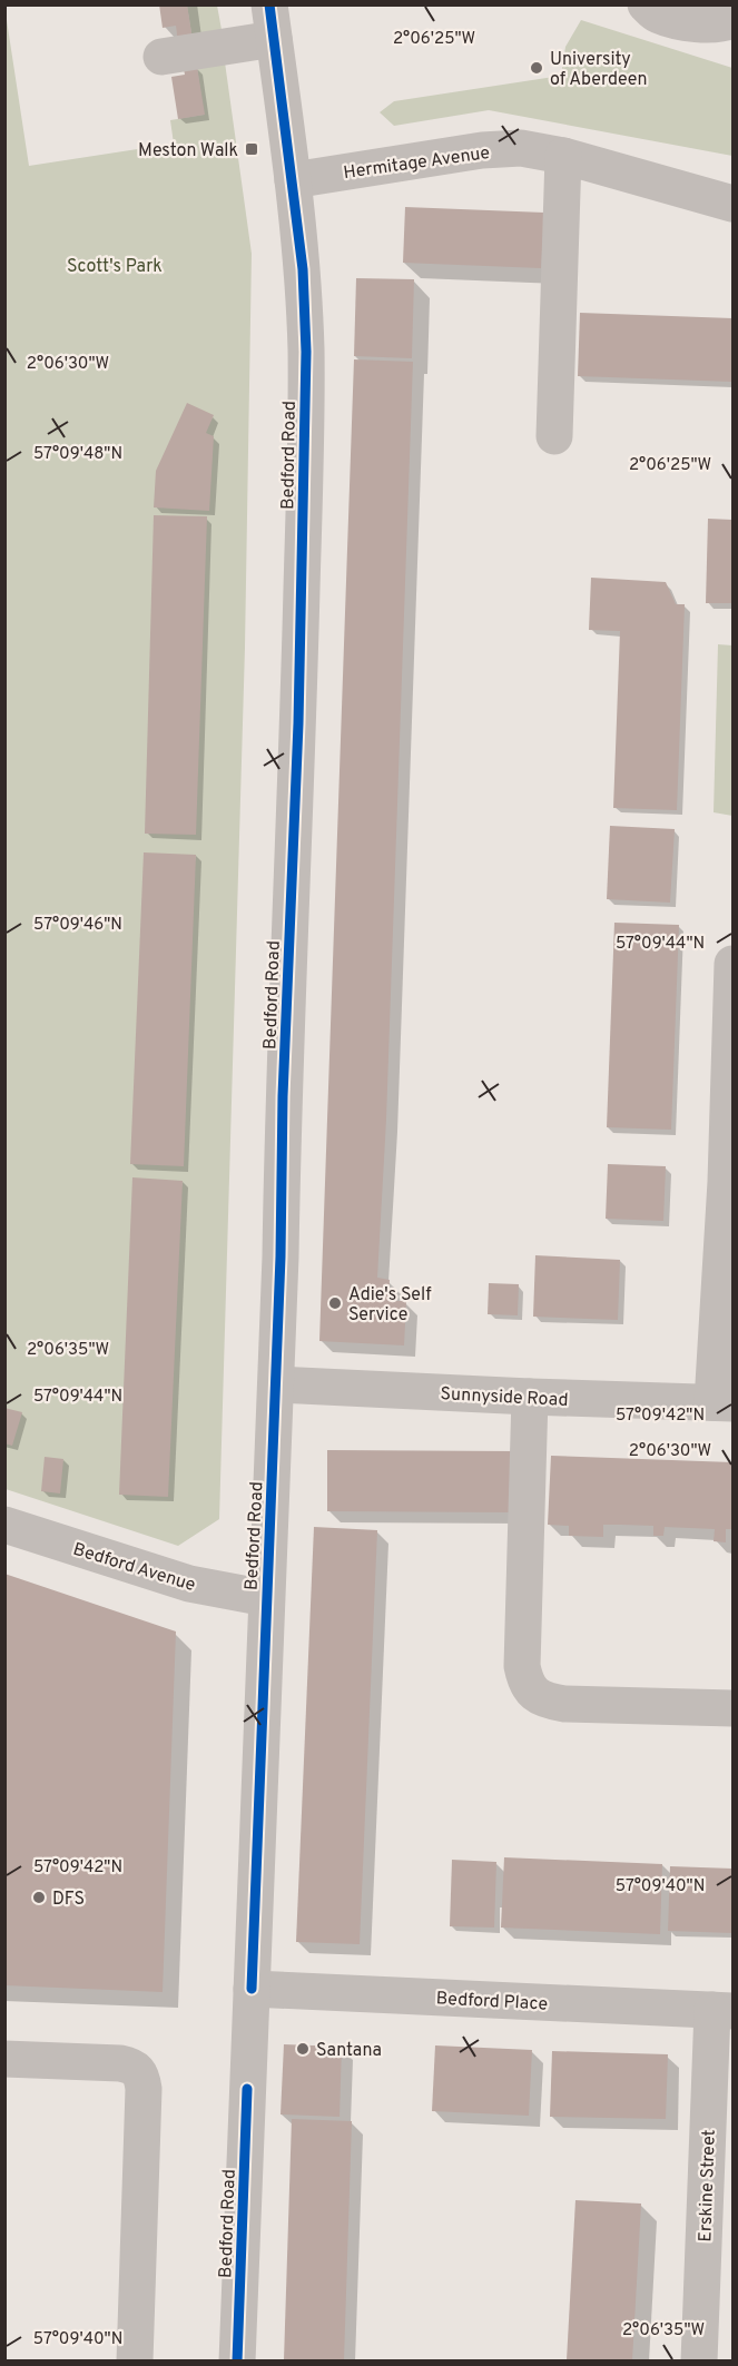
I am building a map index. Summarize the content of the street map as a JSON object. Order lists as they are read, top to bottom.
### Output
{
  "streets": {
    "street": [
      "Hermitage Avenue",
      "Bedford Road",
      "Sunnyside Road",
      "Bedford Avenue",
      "Bedford Place",
      "Erskine Street"
    ]
  },
  "crossings": [
    ["Hermitage Avenue", "Bedford Road"],
    ["Bedford Road", "Sunnyside Road"],
    ["Bedford Road", "Bedford Avenue"],
    ["Bedford Road", "Bedford Place"],
    ["Bedford Place", "Erskine Street"]
  ],
  "parks": ["Scott's Park"],
  "places": {
    "other": [
      "University of Aberdeen",
      "Adie's Self Service",
      "DFS",
      "Santana"
    ],
    "transit": ["Meston Walk"]
  },
  "coordinates": [
    "2°06'25\"W",
    "2°06'30\"W",
    "57°09'48\"N",
    "57°09'46\"N",
    "57°09'44\"N",
    "2°06'35\"W",
    "57°09'42\"N",
    "57°09'40\"N"
  ]
}
